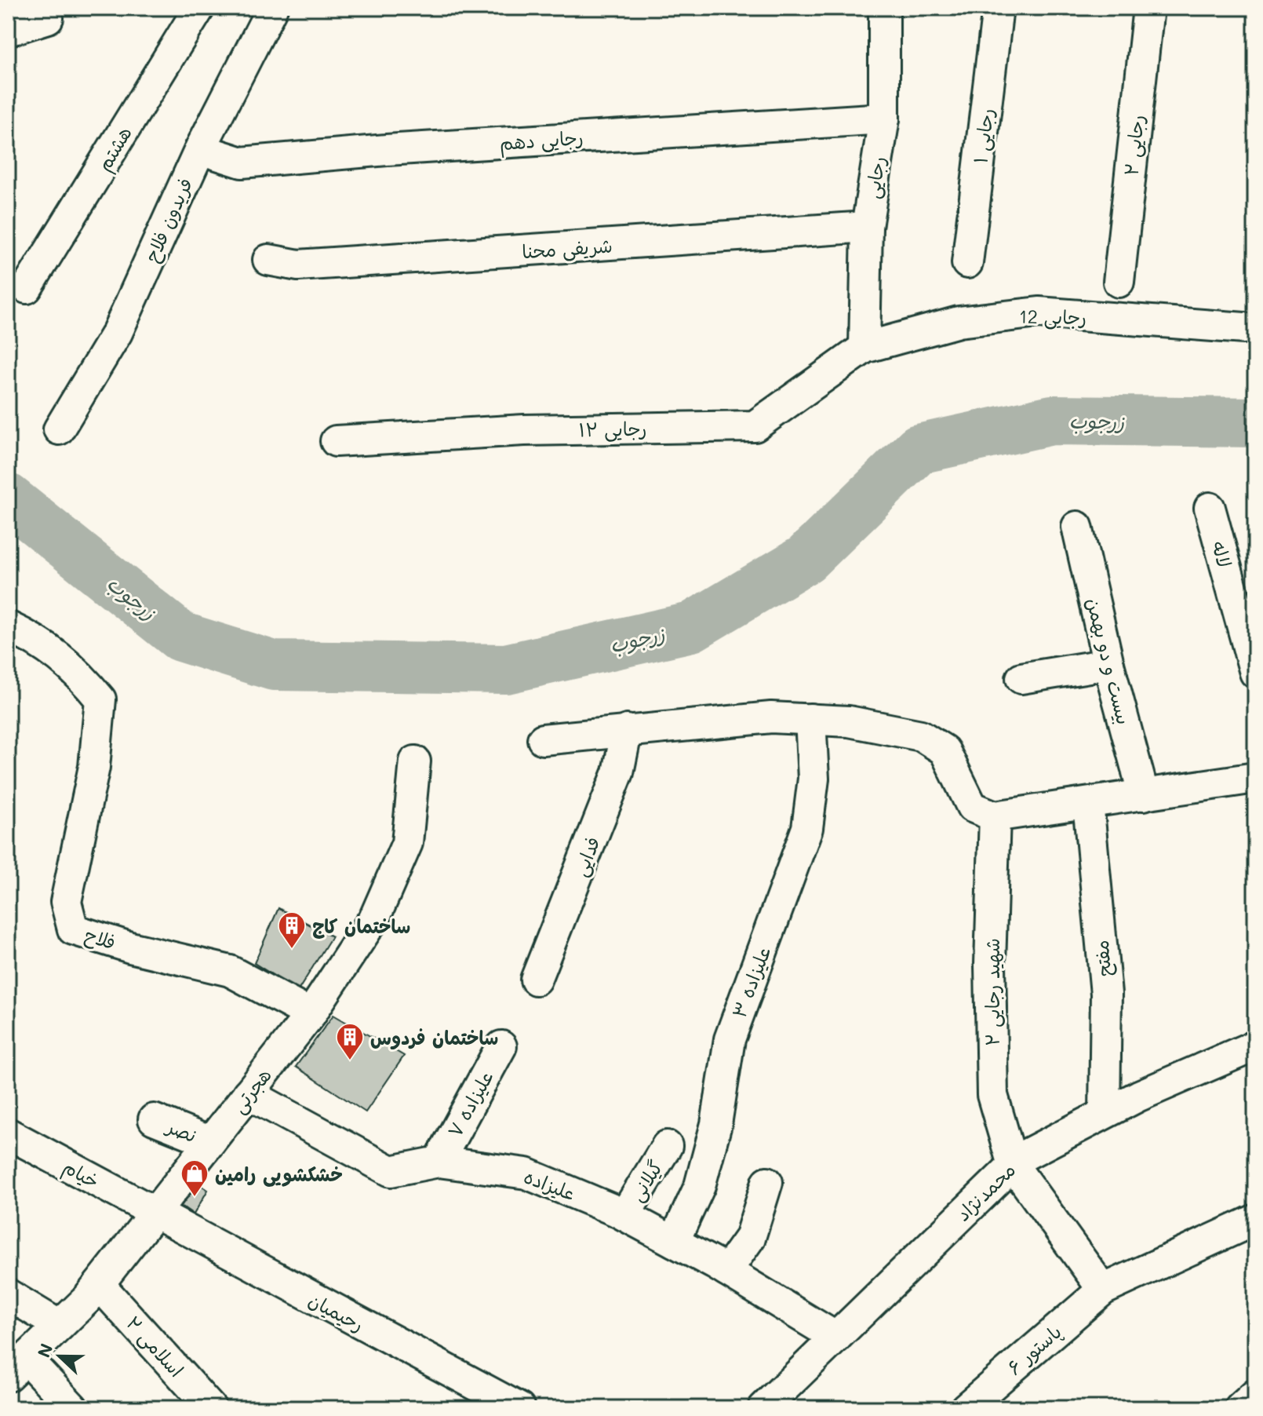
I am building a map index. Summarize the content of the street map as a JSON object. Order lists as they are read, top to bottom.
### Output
{
  "streets": {
    "street": [
      "رجایی ۱",
      "رجایی دهم",
      "رجایی ۲",
      "هشتم",
      "رجایی",
      "فریدون فلاح",
      "شریفی محنا",
      "رجایی 12",
      "رجایی ۱۲",
      "لاله",
      "بیست و دو بهمن",
      "فدایی",
      "فلاح",
      "مفتح",
      "علیزاده ۳",
      "شهید رجایی ۲",
      "هجرتی",
      "علیزاده ۷",
      "نصر",
      "خیام",
      "گیلانی",
      "علیزاده",
      "محمدنژاد",
      "رحیمیان",
      "اسلامی ۲",
      "پاستور ۶"
    ]
  },
  "crossings": [
    ["رجایی دهم", "رجایی"],
    ["رجایی دهم", "فریدون فلاح"],
    ["رجایی", "شریفی محنا"],
    ["رجایی", "رجایی 12"],
    ["رجایی", "رجایی ۱۲"],
    ["رجایی 12", "رجایی ۱۲"],
    ["فلاح", "هجرتی"],
    ["مفتح", "محمدنژاد"],
    ["علیزاده ۳", "علیزاده"],
    ["شهید رجایی ۲", "محمدنژاد"],
    ["شهید رجایی ۲", "پاستور ۶"],
    ["هجرتی", "نصر"],
    ["هجرتی", "خیام"],
    ["هجرتی", "علیزاده"],
    ["هجرتی", "رحیمیان"],
    ["هجرتی", "اسلامی ۲"],
    ["علیزاده ۷", "علیزاده"],
    ["خیام", "رحیمیان"],
    ["گیلانی", "علیزاده"],
    ["علیزاده", "محمدنژاد"]
  ],
  "water": ["زرجوب"],
  "places": {
    "building": ["ساختمان کاج", "ساختمان فردوس"],
    "shop": ["خشکشویی رامین"]
  },
  "north": "left"
}
